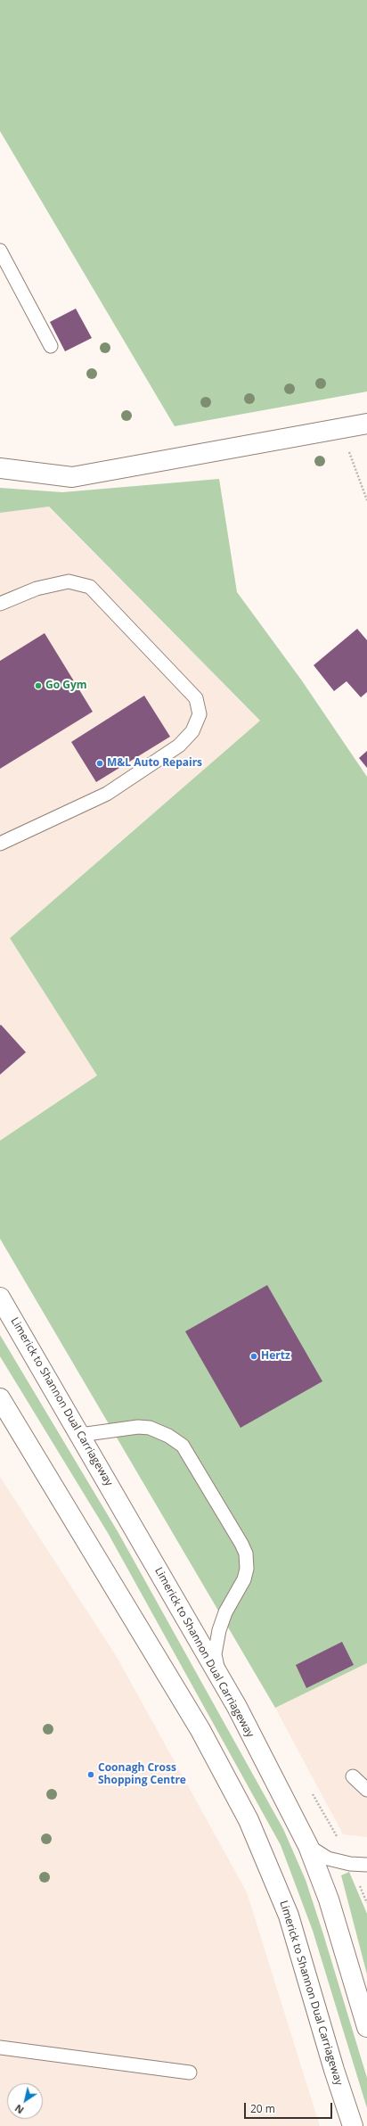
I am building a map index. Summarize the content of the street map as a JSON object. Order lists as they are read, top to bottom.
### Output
{
  "streets": {
    "main road": ["Limerick to Shannon Dual Carriageway"]
  },
  "places": [
    "Go Gym",
    "M&L Auto Repairs",
    "Hertz",
    "Coonagh Cross Shopping Centre"
  ],
  "scale_bar": "20 m",
  "north": "bottom left"
}
